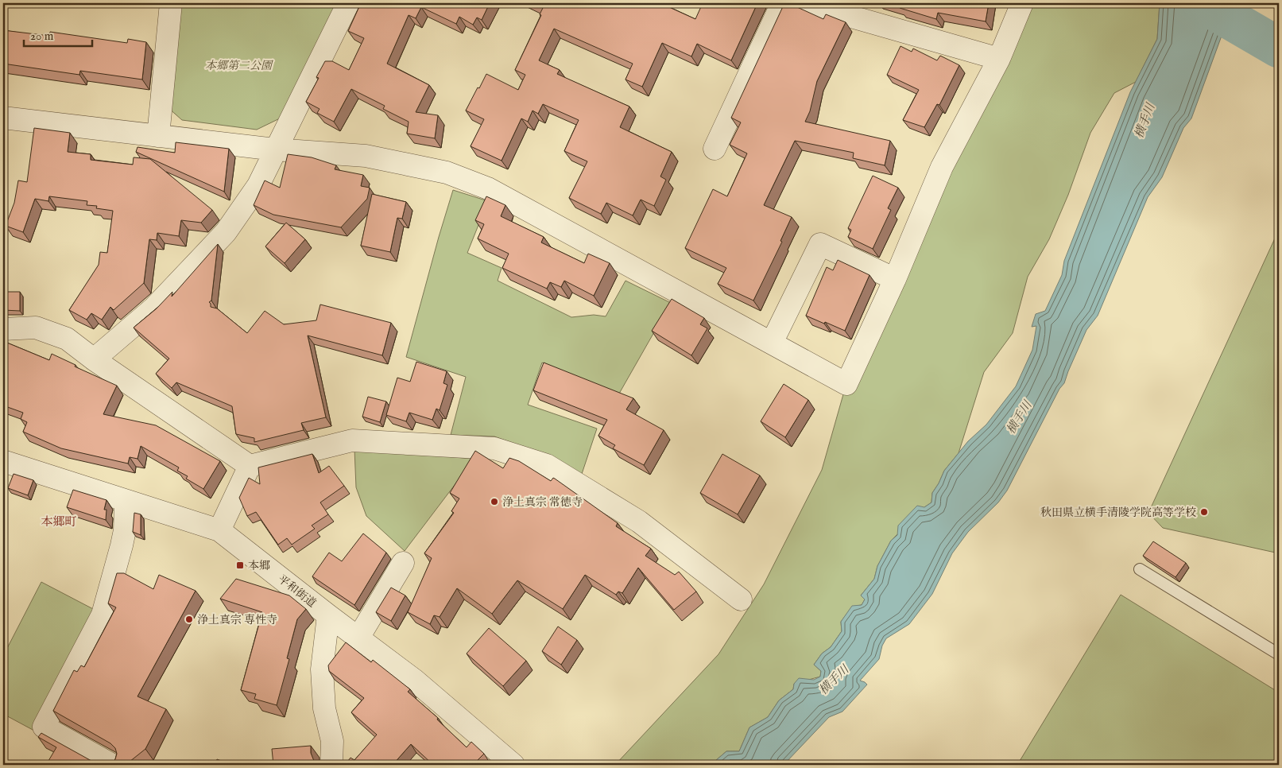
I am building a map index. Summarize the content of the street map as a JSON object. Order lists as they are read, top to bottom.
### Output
{
  "streets": {
    "street": ["平和街道"]
  },
  "districts": ["本郷町"],
  "water": ["横手川"],
  "parks": ["本郷第二公園"],
  "places": {
    "other": ["浄土真宗 常徳寺", "秋田県立横手清陵学院高等学校", "浄土真宗 専性寺"],
    "transit": ["本郷"]
  },
  "scale_bar": "20 m"
}
